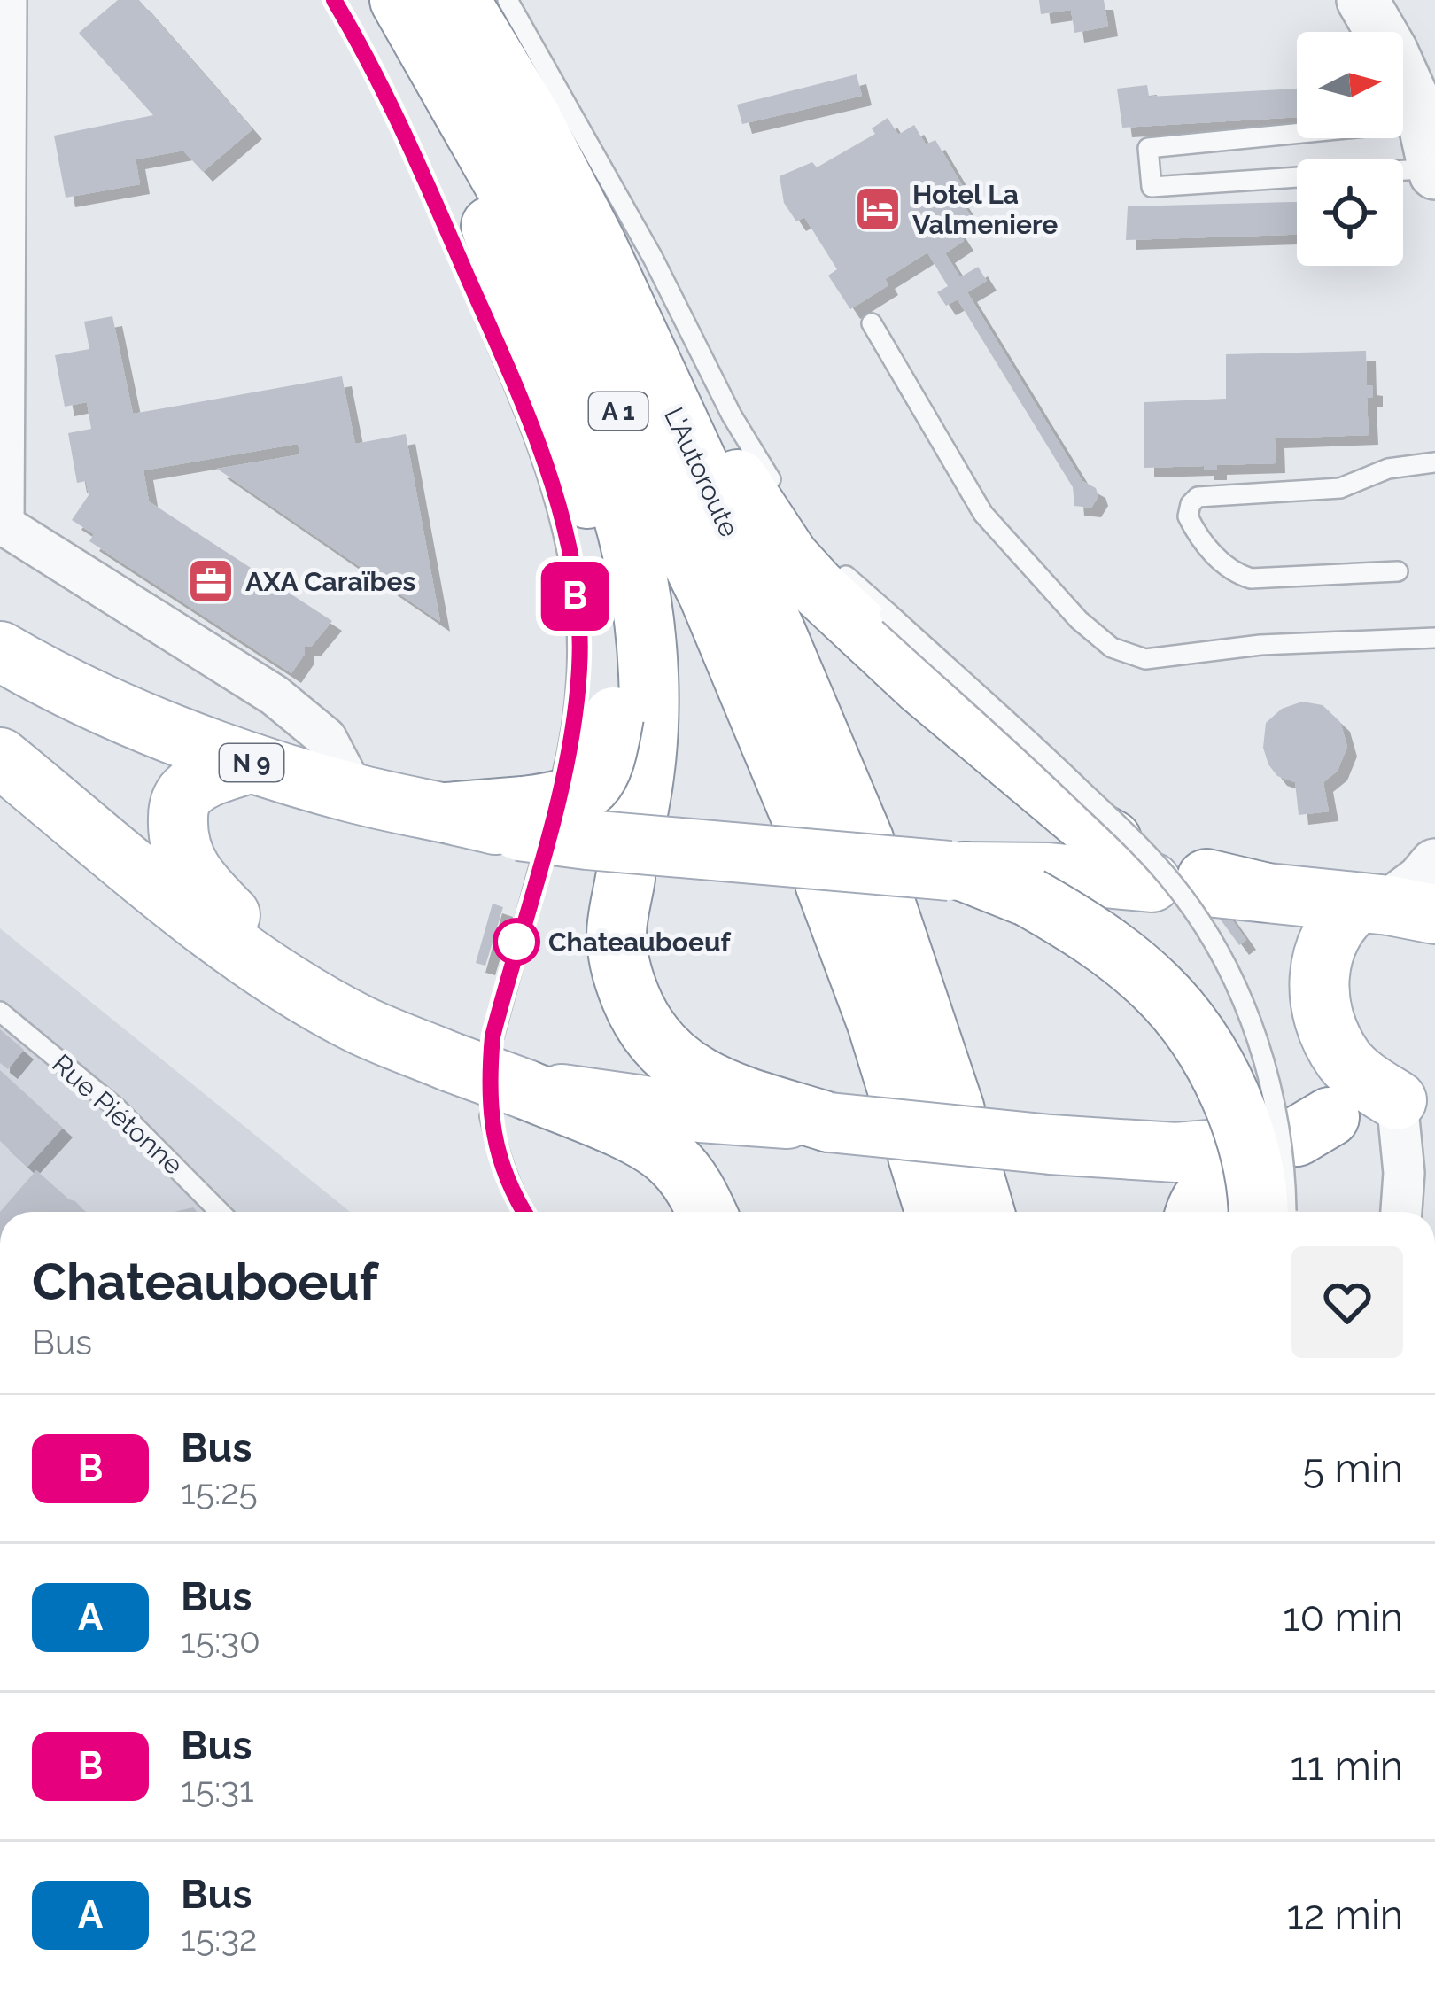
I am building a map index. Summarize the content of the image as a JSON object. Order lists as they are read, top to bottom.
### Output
{
  "streets": {
    "main road": ["A 1", "L'Autoroute", "N 9"],
    "lane": ["Rue Piétonne"]
  },
  "places": {
    "hotel": ["Hotel La Valmeniere"],
    "office": ["AXA Caraïbes"],
    "other": ["Chateauboeuf"]
  },
  "lines": ["bus line B"],
  "north": "right",
  "page": {
    "on_map": "B",
    "heading": ["Chateauboeuf", "Bus"],
    "list": [
      {
        "mark": "B",
        "name": "Bus",
        "note": "15:25",
        "value": "5 min"
      },
      {
        "mark": "A",
        "name": "Bus",
        "note": "15:30",
        "value": "10 min"
      },
      {
        "mark": "B",
        "name": "Bus",
        "note": "15:31",
        "value": "11 min"
      },
      {
        "mark": "A",
        "name": "Bus",
        "note": "15:32",
        "value": "12 min"
      }
    ]
  }
}
